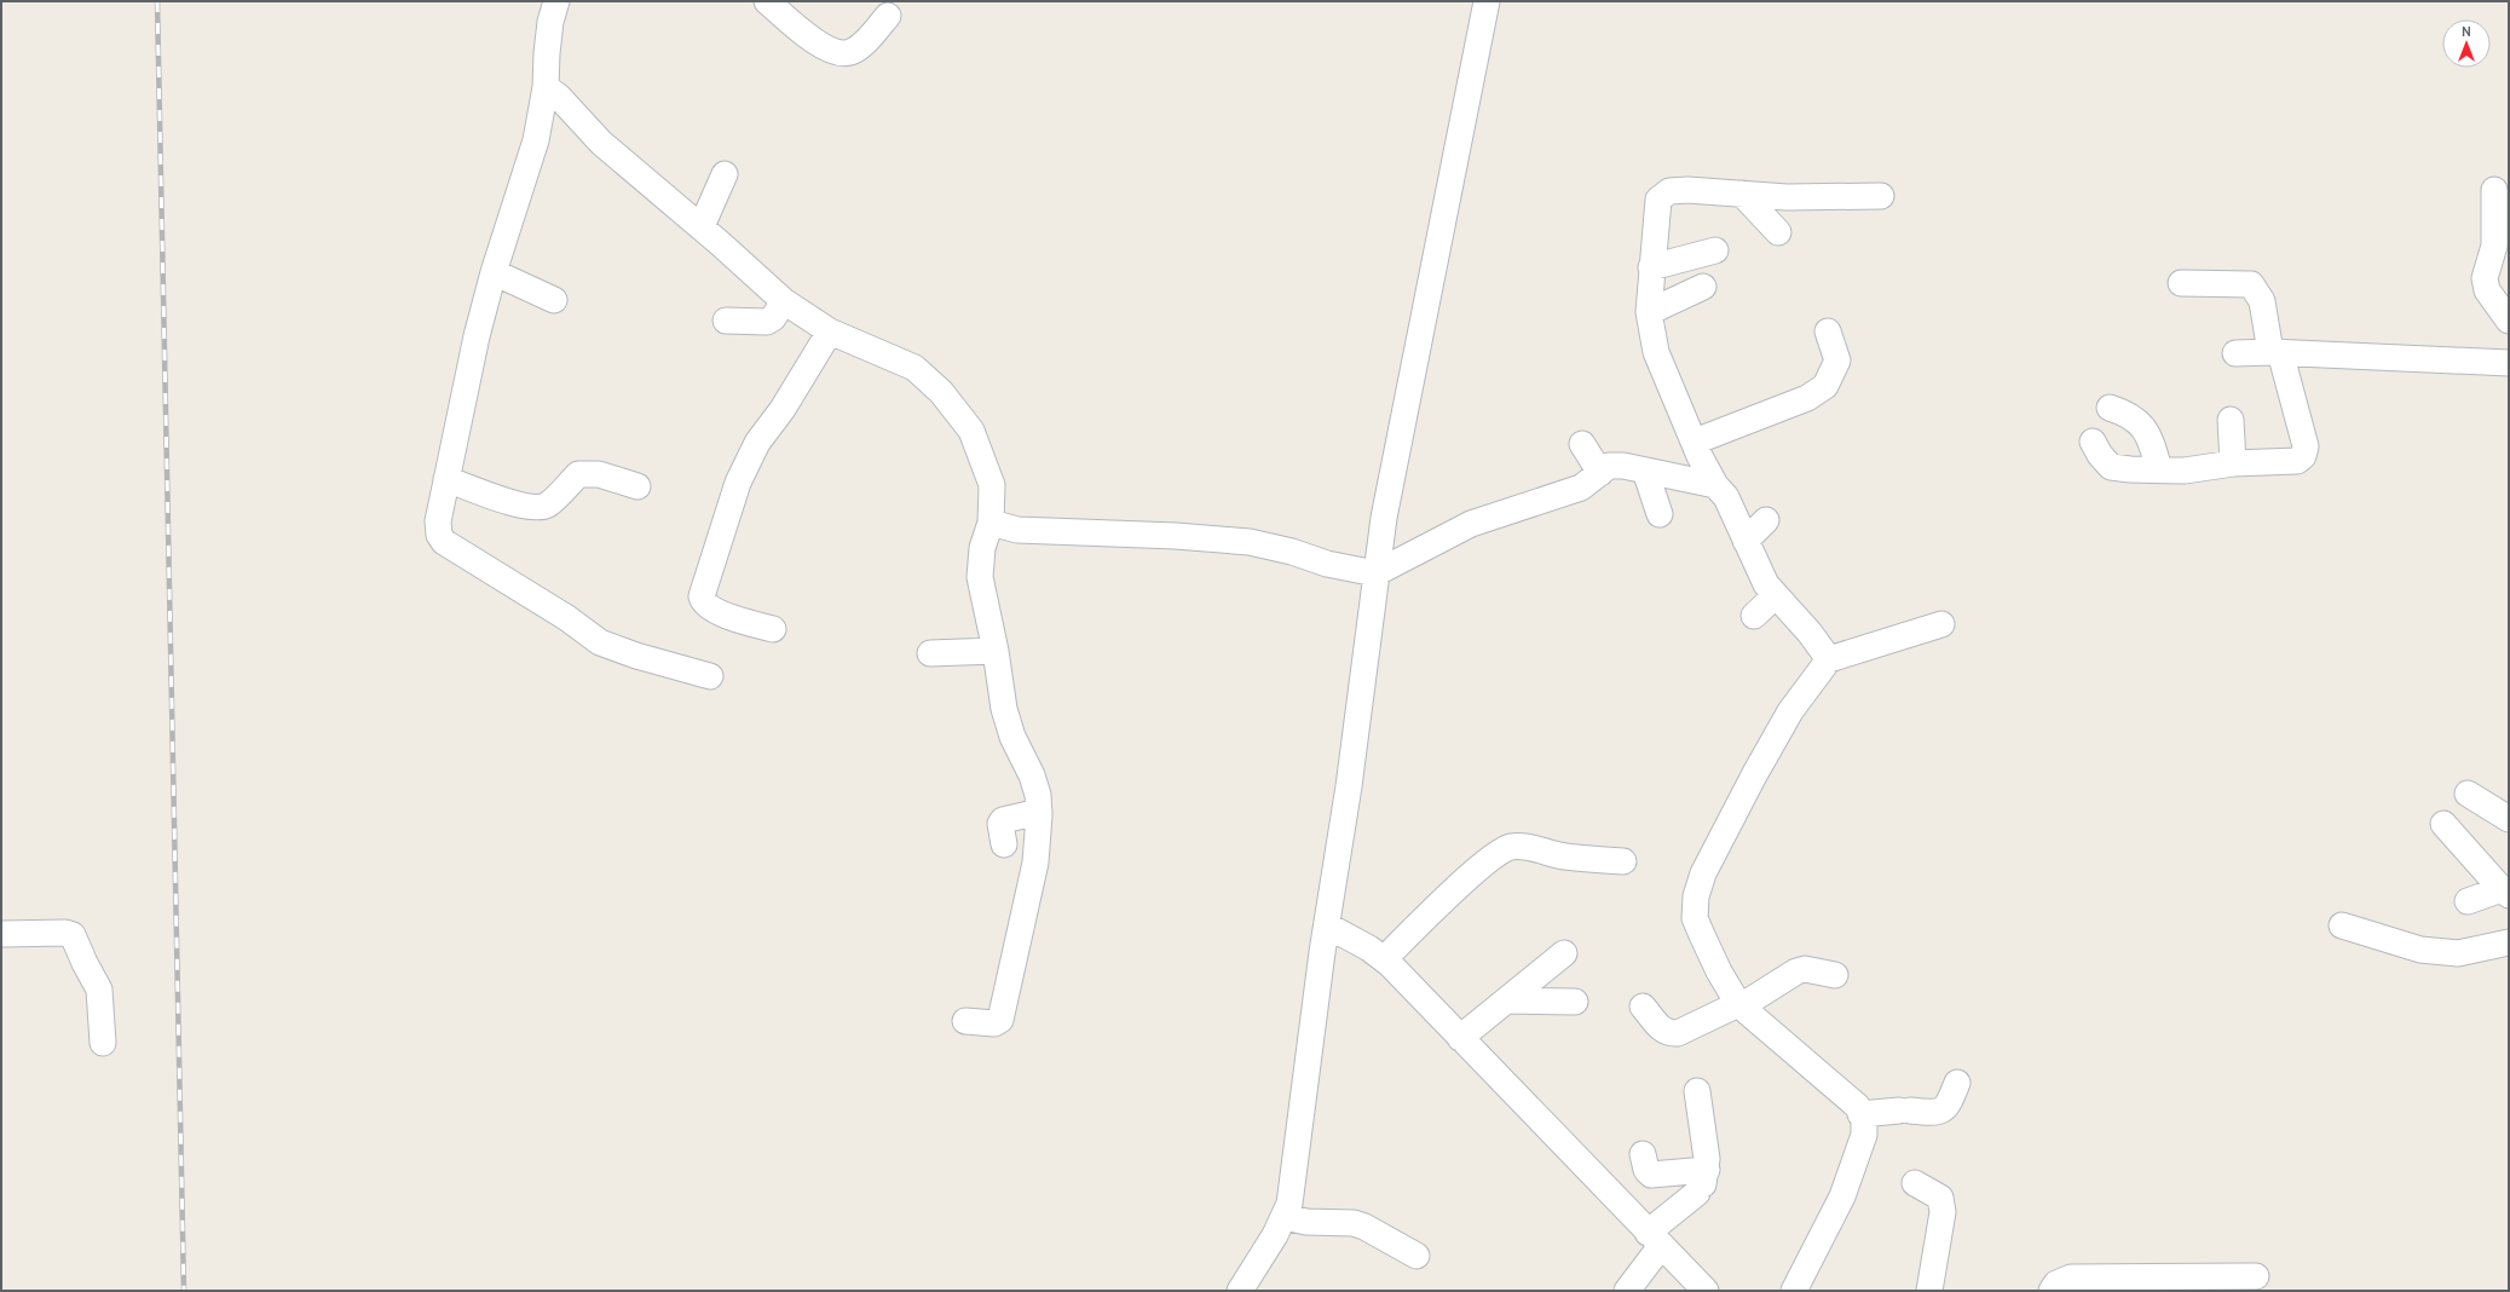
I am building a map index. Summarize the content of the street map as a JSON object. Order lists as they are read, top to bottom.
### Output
{
  "north": "top"
}
